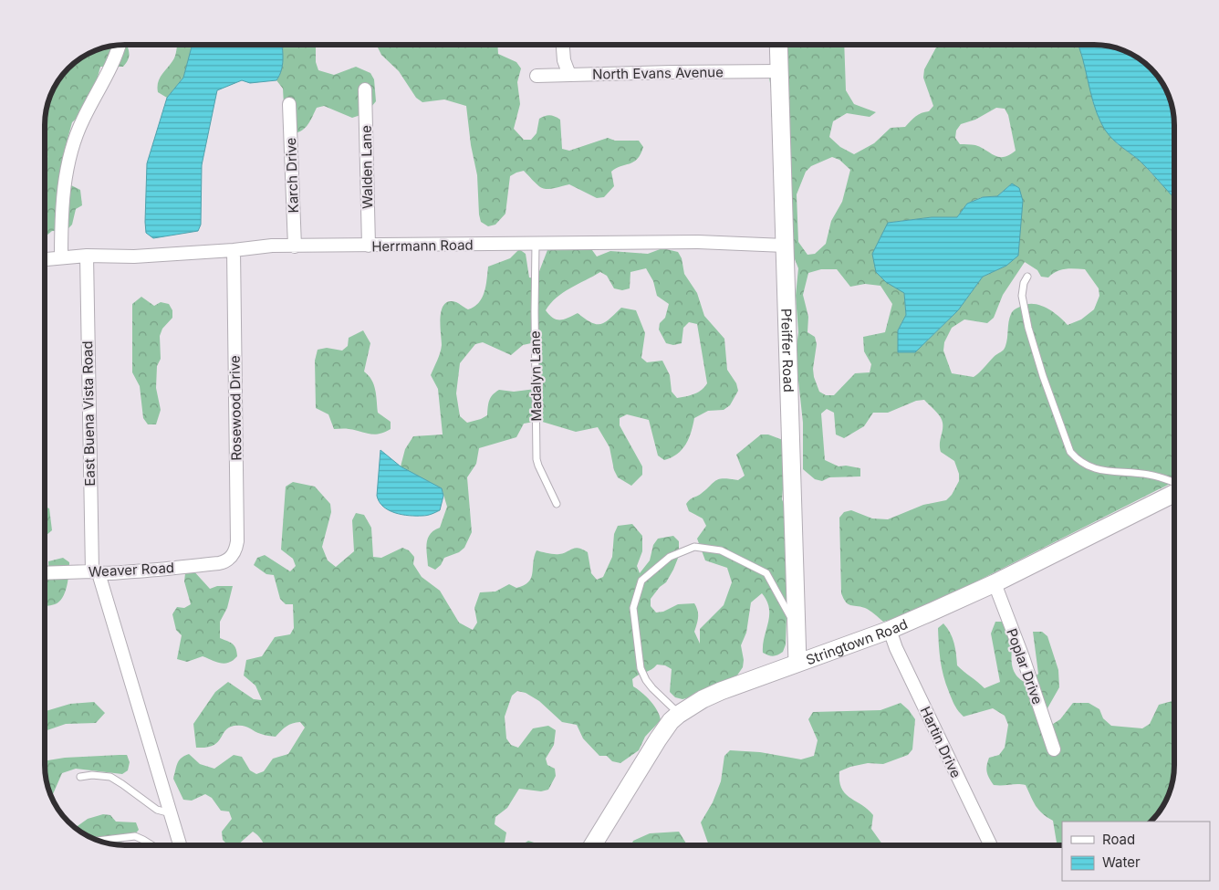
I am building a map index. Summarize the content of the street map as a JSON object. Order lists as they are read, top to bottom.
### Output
{
  "streets": {
    "main road": ["Pfeiffer Road", "Stringtown Road"],
    "street": [
      "North Evans Avenue",
      "Walden Lane",
      "Karch Drive",
      "Herrmann Road",
      "Rosewood Drive",
      "East Buena Vista Road",
      "Weaver Road",
      "Poplar Drive",
      "Hartin Drive"
    ],
    "lane": ["Madalyn Lane"]
  },
  "crossings": [
    ["North Evans Avenue", "Pfeiffer Road"],
    ["Walden Lane", "Herrmann Road"],
    ["Karch Drive", "Herrmann Road"],
    ["Herrmann Road", "Pfeiffer Road"],
    ["Herrmann Road", "Madalyn Lane"],
    ["Herrmann Road", "Rosewood Drive"],
    ["Herrmann Road", "East Buena Vista Road"],
    ["Pfeiffer Road", "Stringtown Road"],
    ["Rosewood Drive", "Weaver Road"],
    ["East Buena Vista Road", "Weaver Road"],
    ["Stringtown Road", "Poplar Drive"],
    ["Stringtown Road", "Hartin Drive"]
  ],
  "legend": ["Road", "Water"]
}
